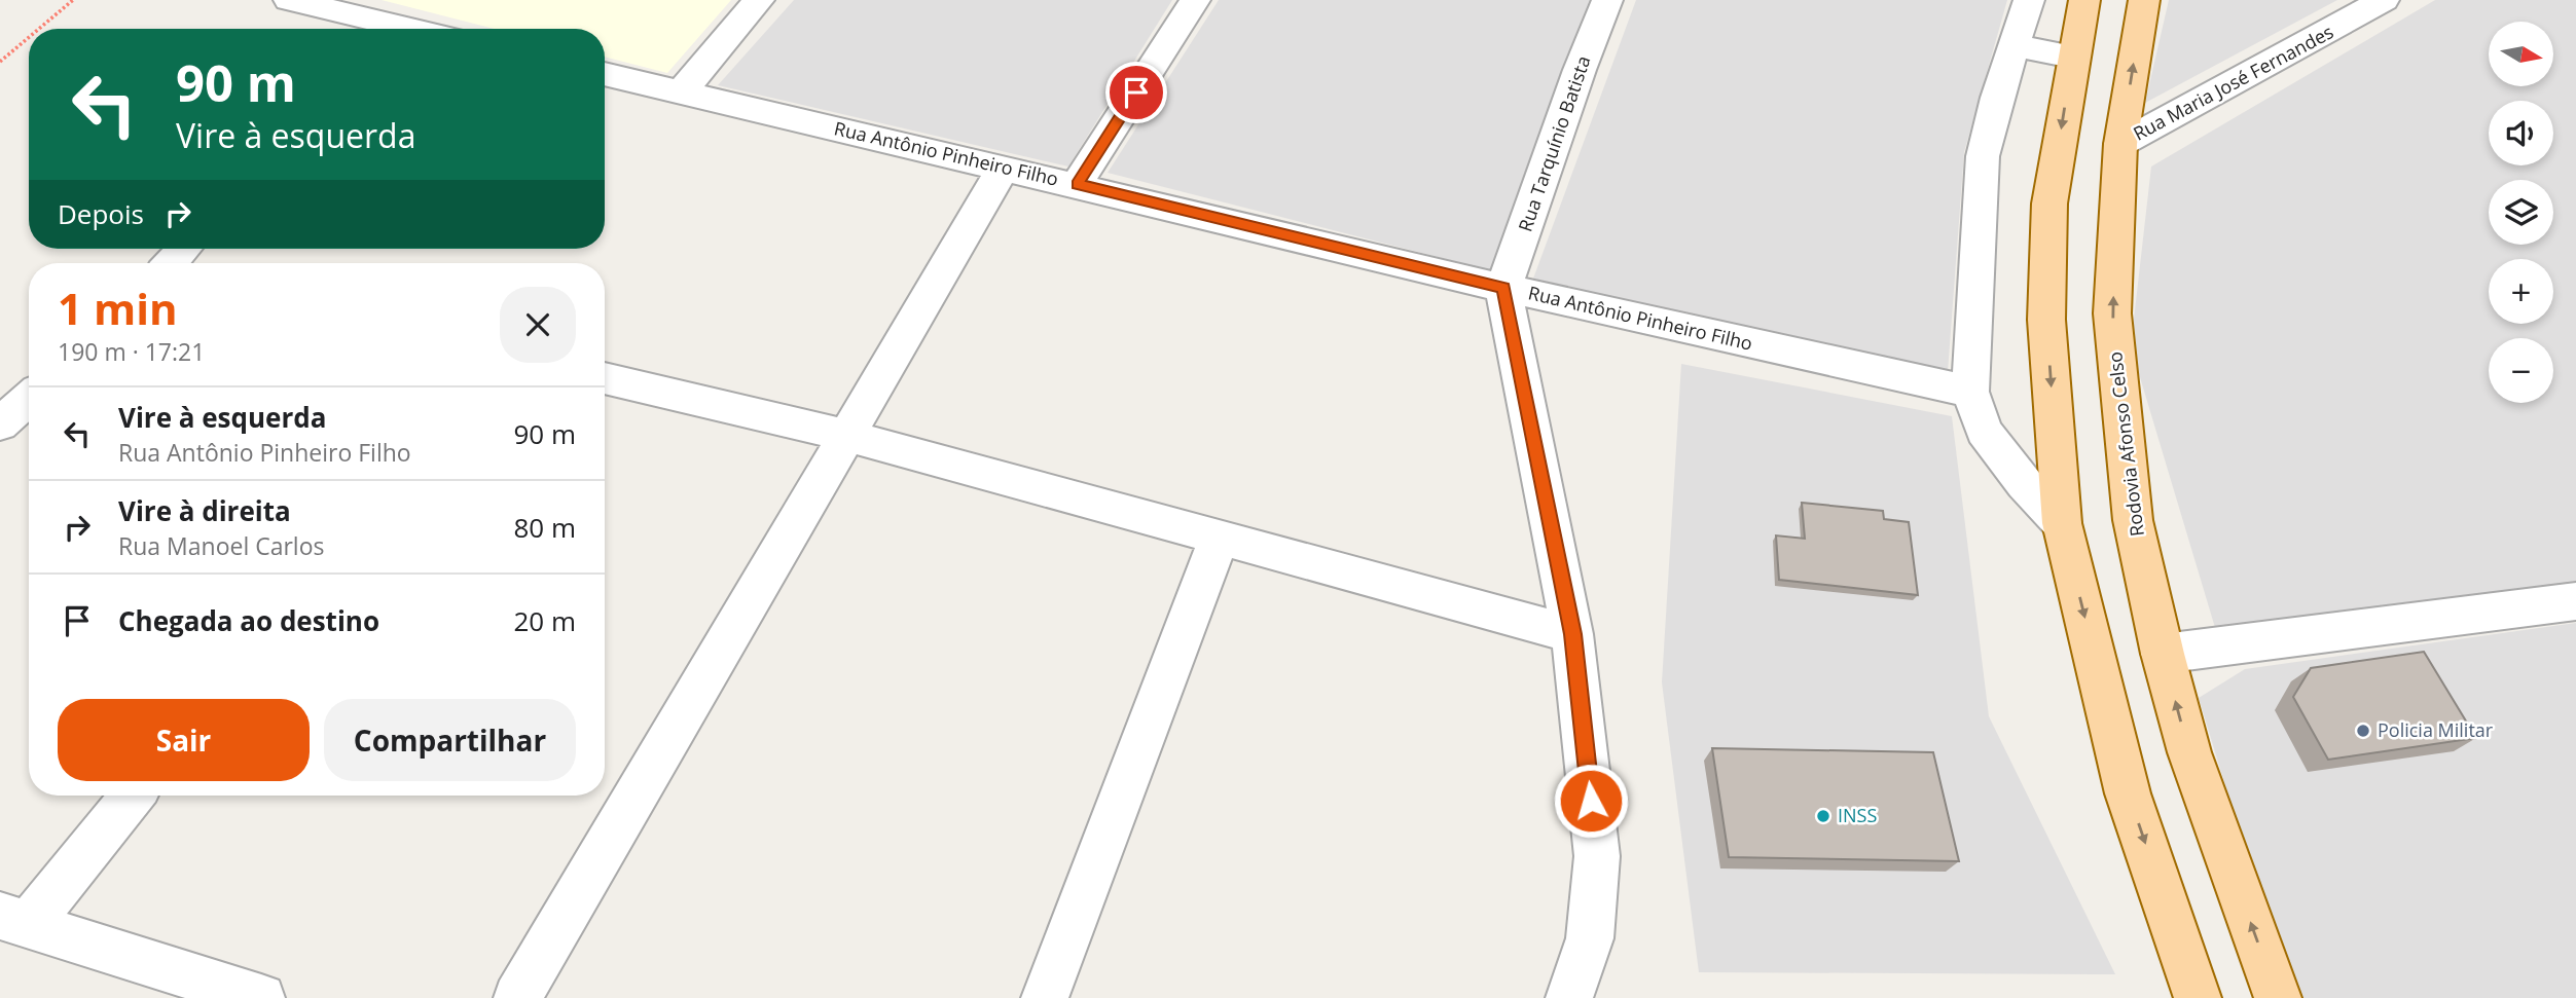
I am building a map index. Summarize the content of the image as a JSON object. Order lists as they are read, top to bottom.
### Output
{
  "streets": {
    "main road": ["Rodovia Afonso Celso"],
    "street": ["Rua Maria José Fernandes", "Rua Tarquínio Batista", "Rua Antônio Pinheiro Filho"]
  },
  "crossings": [
    ["Rua Maria José Fernandes", "Rodovia Afonso Celso"],
    ["Rua Tarquínio Batista", "Rua Antônio Pinheiro Filho"]
  ],
  "places": ["Policia Militar", "INSS"],
  "north": "right",
  "page": {
    "map_buttons": ["+", "−"],
    "turn": ["90 m", "Vire à esquerda"],
    "then": "Depois",
    "heading": ["1 min", "190 m · 17:21"],
    "list": [
      {
        "name": "Vire à esquerda",
        "note": "Rua Antônio Pinheiro Filho",
        "value": "90 m"
      },
      {
        "name": "Vire à direita",
        "note": "Rua Manoel Carlos",
        "value": "80 m"
      },
      {
        "name": "Chegada ao destino",
        "value": "20 m"
      }
    ],
    "buttons": ["Sair", "Compartilhar"]
  }
}
